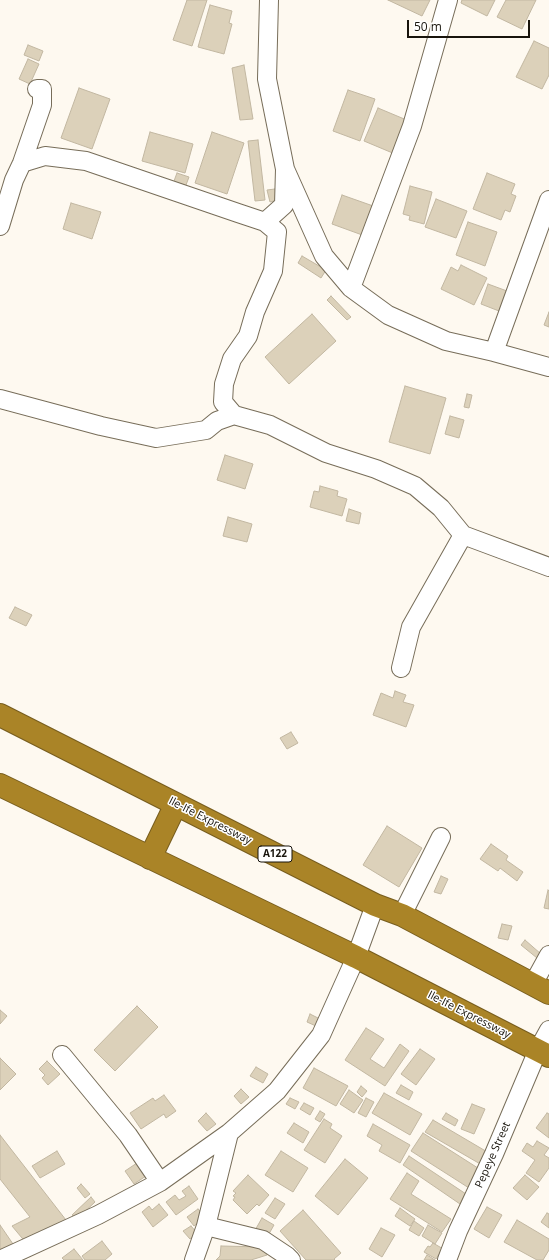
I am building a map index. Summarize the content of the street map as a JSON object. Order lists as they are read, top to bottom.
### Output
{
  "streets": {
    "highway": ["Ile-Ife Expressway", "A122"],
    "street": ["Pepeye Street"]
  },
  "crossings": [
    ["Ile-Ife Expressway", "Pepeye Street"]
  ],
  "scale_bar": "50 m"
}
